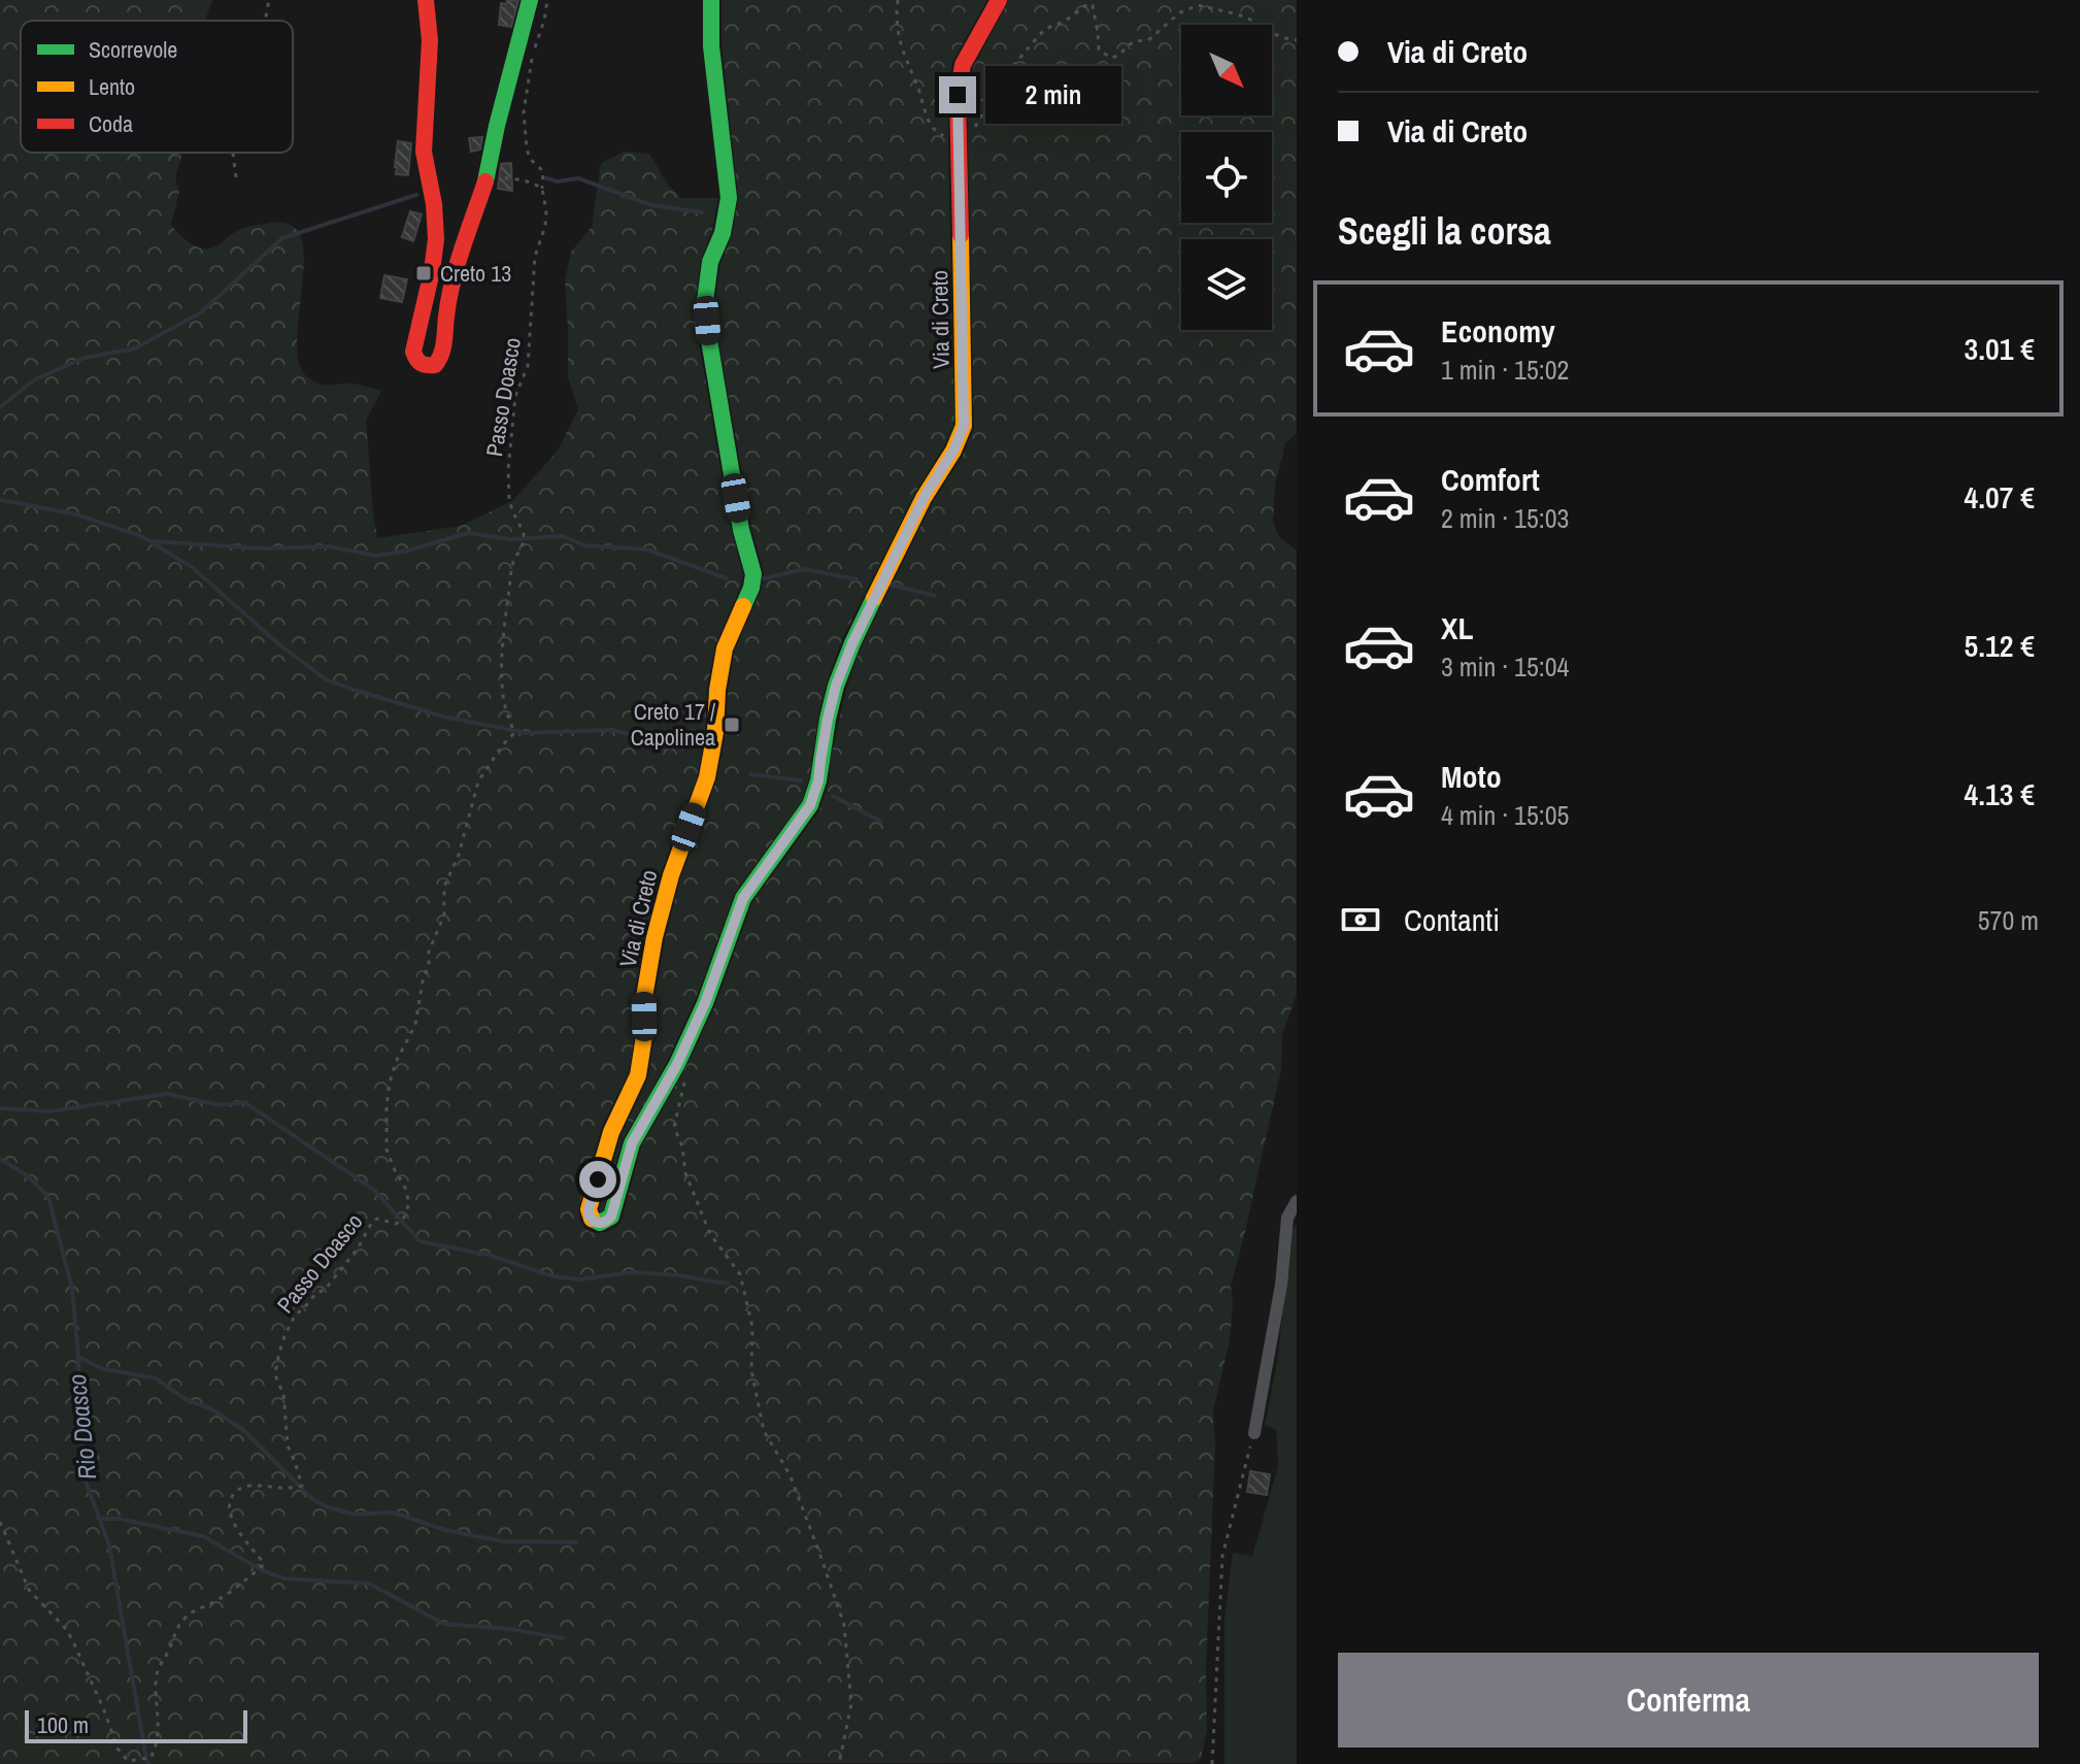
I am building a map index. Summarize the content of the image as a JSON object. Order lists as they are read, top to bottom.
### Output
{
  "streets": {
    "main road": ["Via di Creto"],
    "path": ["Passo Doasco"]
  },
  "water": ["Rio Doasco"],
  "places": {
    "transit": ["Creto 13", "Creto 17 / Capolinea"]
  },
  "legend": ["Scorrevole", "Lento", "Coda"],
  "scale_bar": "100 m",
  "north": "bottom right",
  "page": {
    "banner": ["Via di Creto", "Via di Creto"],
    "bubble": "2 min",
    "heading": "Scegli la corsa",
    "list": [
      {
        "name": "Economy",
        "note": "1 min · 15:02",
        "value": "3.01 €"
      },
      {
        "name": "Comfort",
        "note": "2 min · 15:03",
        "value": "4.07 €"
      },
      {
        "name": "XL",
        "note": "3 min · 15:04",
        "value": "5.12 €"
      },
      {
        "name": "Moto",
        "note": "4 min · 15:05",
        "value": "4.13 €"
      }
    ],
    "pay": ["Contanti", "570 m"],
    "buttons": "Conferma",
    "scale": "100 m"
  }
}
